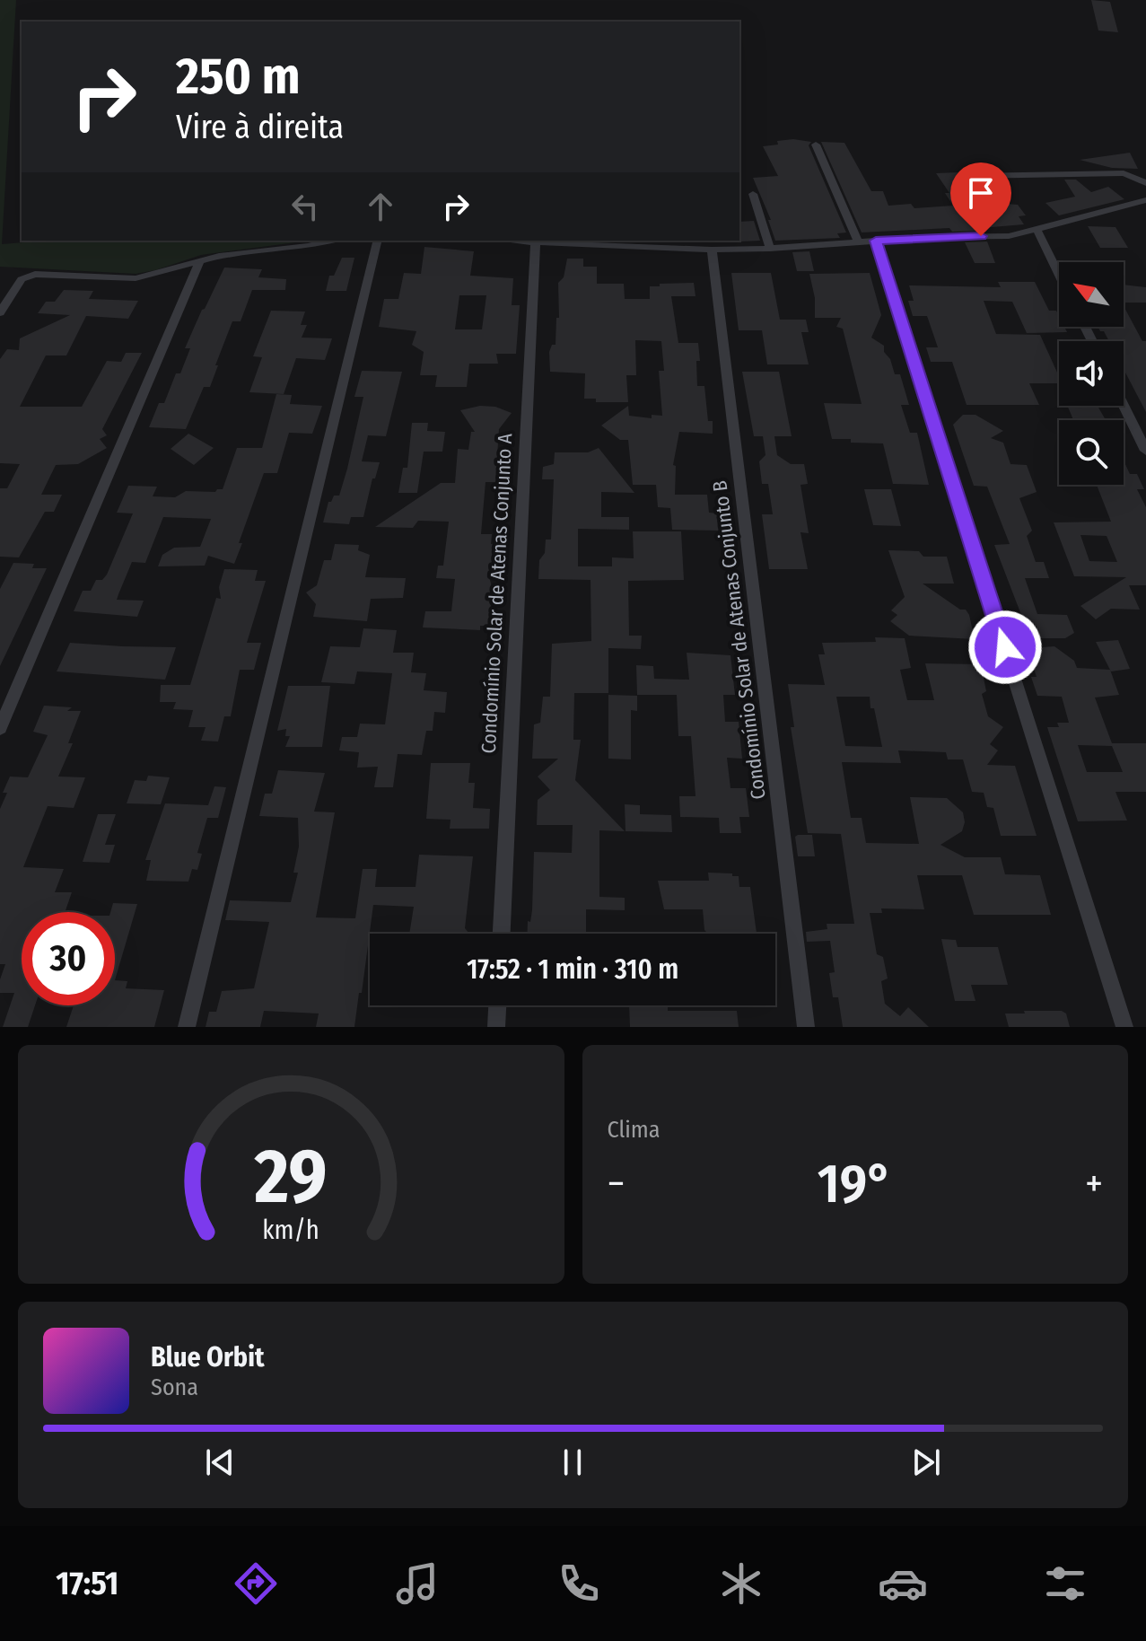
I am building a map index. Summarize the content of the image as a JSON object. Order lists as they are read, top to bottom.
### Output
{
  "streets": {
    "street": ["Condomínio Solar de Atenas Conjunto A", "Condomínio Solar de Atenas Conjunto B"]
  },
  "north": "top left",
  "page": {
    "turn": ["250 m", "Vire à direita"],
    "limit": "30",
    "trip": "17:52 · 1 min · 310 m",
    "tile": "Clima",
    "heat": ["−", "19°", "+"],
    "song": ["Blue Orbit", "Sona"],
    "tabs": "17:51",
    "gauge": ["29", "km/h"]
  }
}
